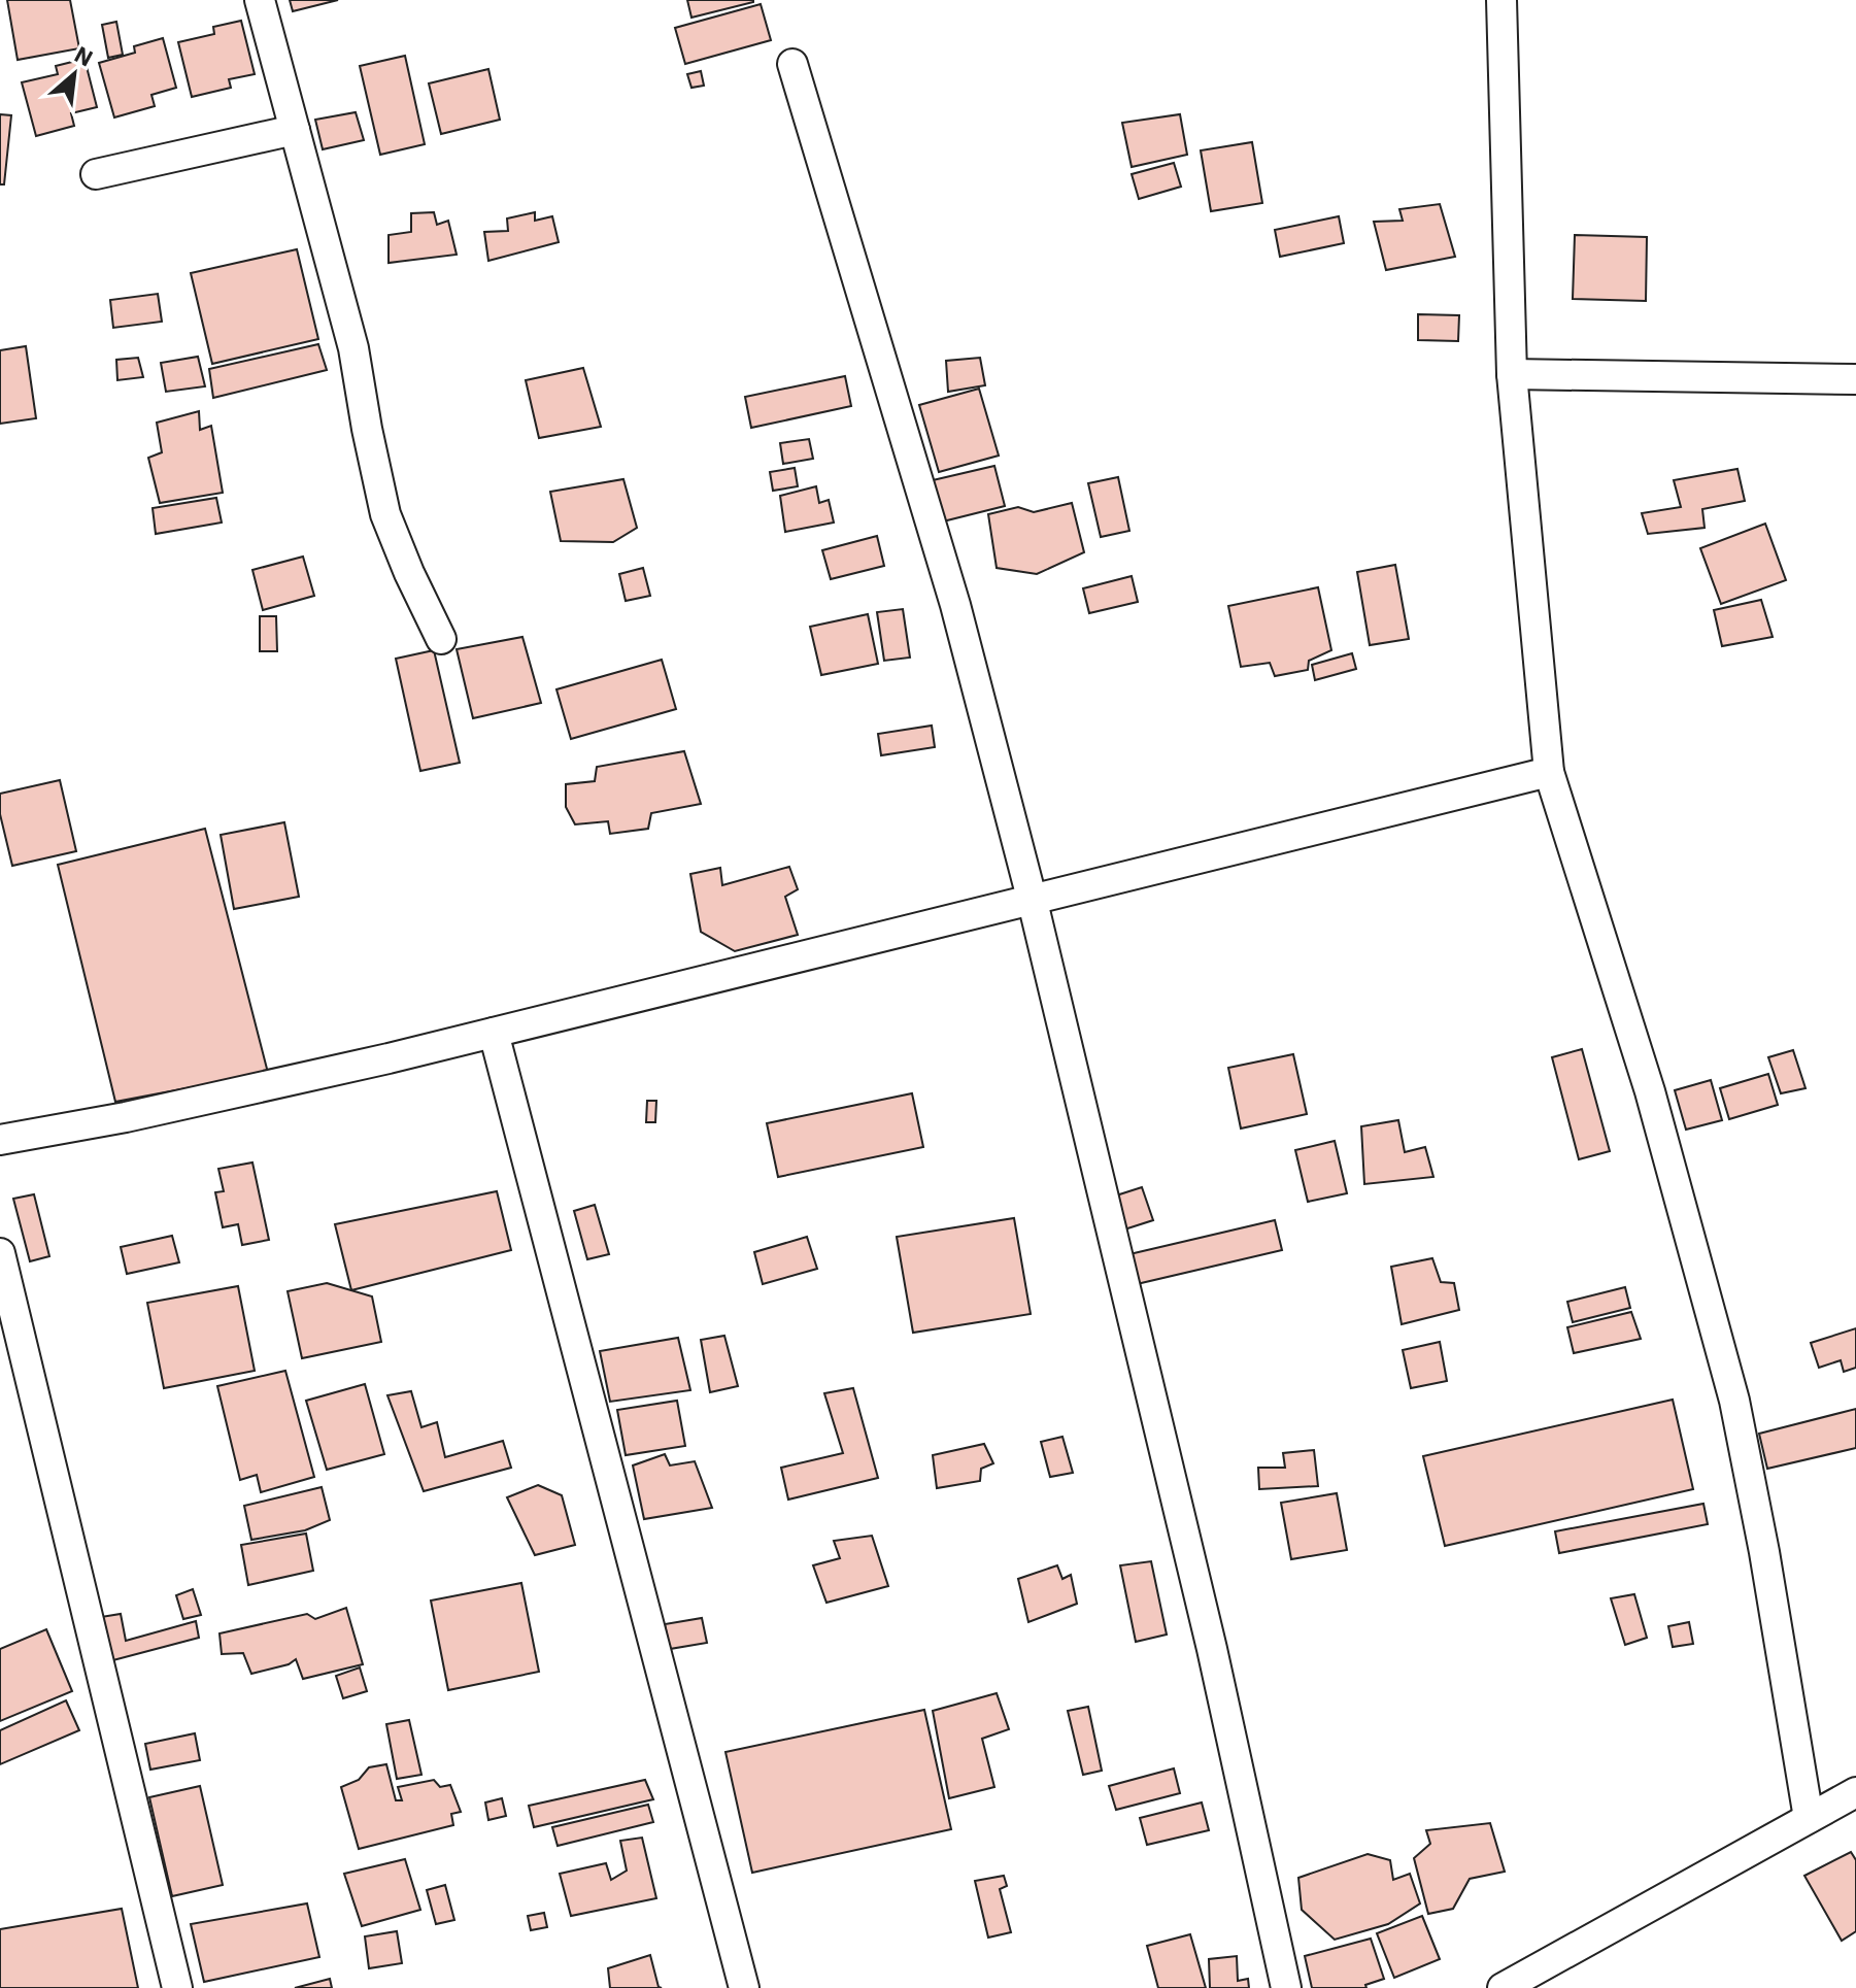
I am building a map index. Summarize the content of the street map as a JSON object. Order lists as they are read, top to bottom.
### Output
{
  "north": "top right"
}
